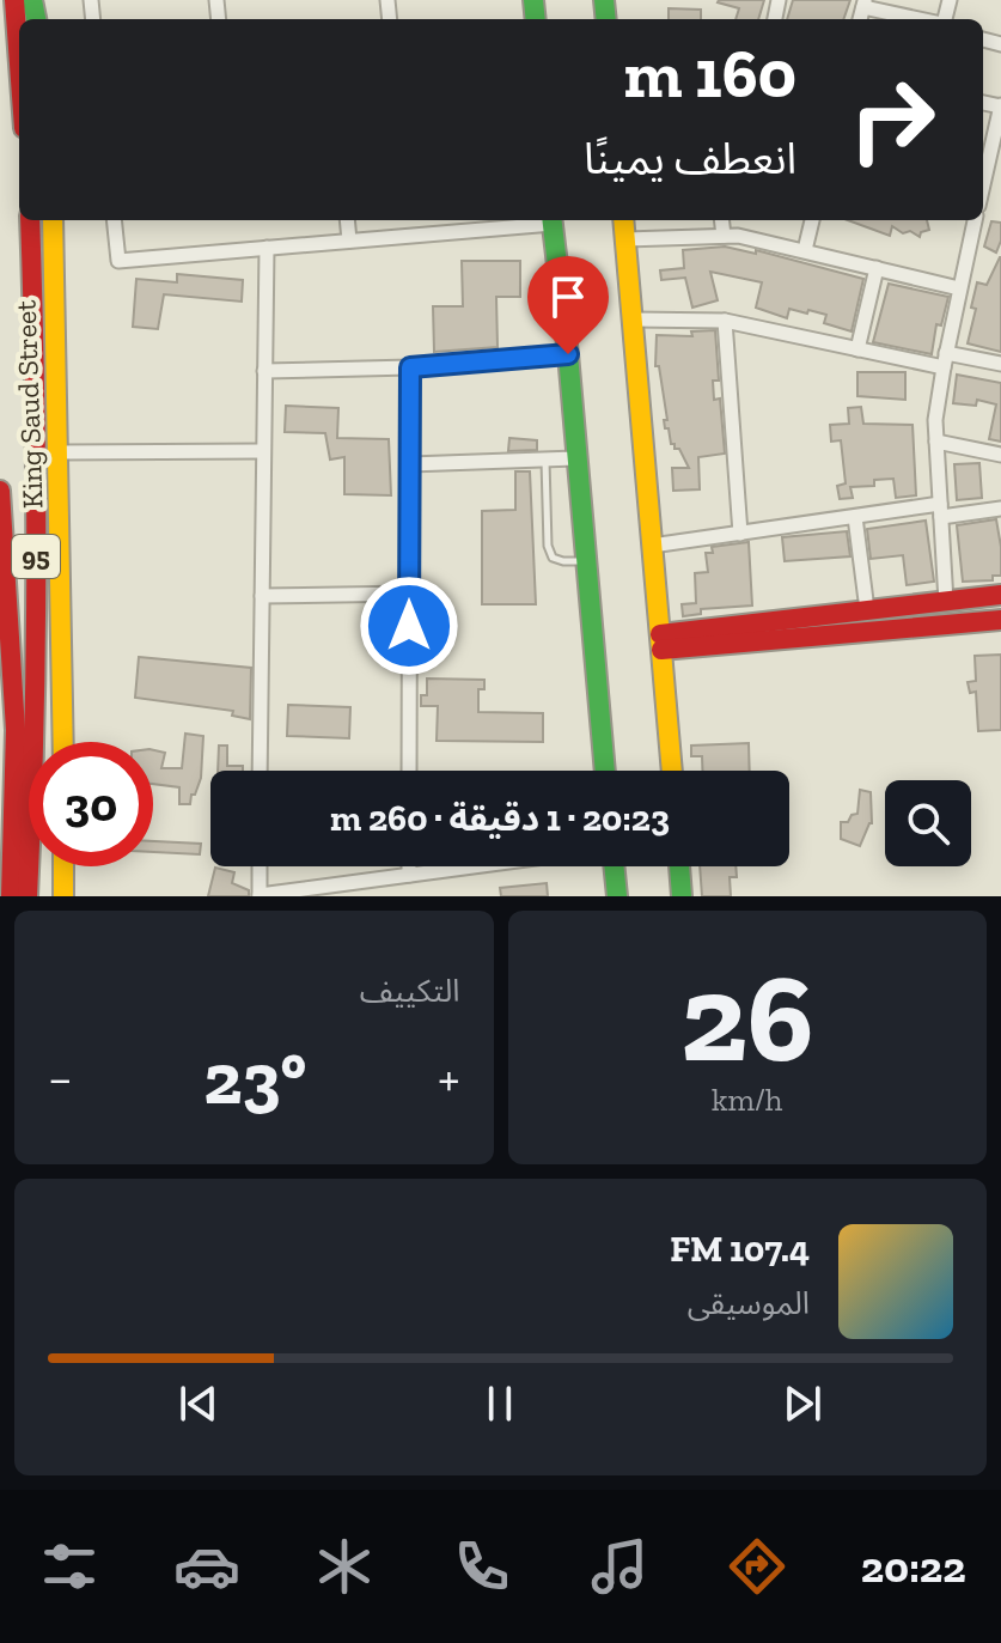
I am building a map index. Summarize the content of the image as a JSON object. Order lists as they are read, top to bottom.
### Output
{
  "streets": {
    "main road": ["King Saud Street", "95"]
  },
  "page": {
    "turn": ["160 m", "انعطف يمينًا"],
    "limit": "30",
    "trip": "20:23 · 1 دقيقة · 260 m",
    "tile": [
      ["26", "km/h"],
      "التكييف"
    ],
    "heat": ["−", "23°", "+"],
    "song": ["107.4 FM", "الموسيقى"],
    "tabs": "20:22"
  }
}
